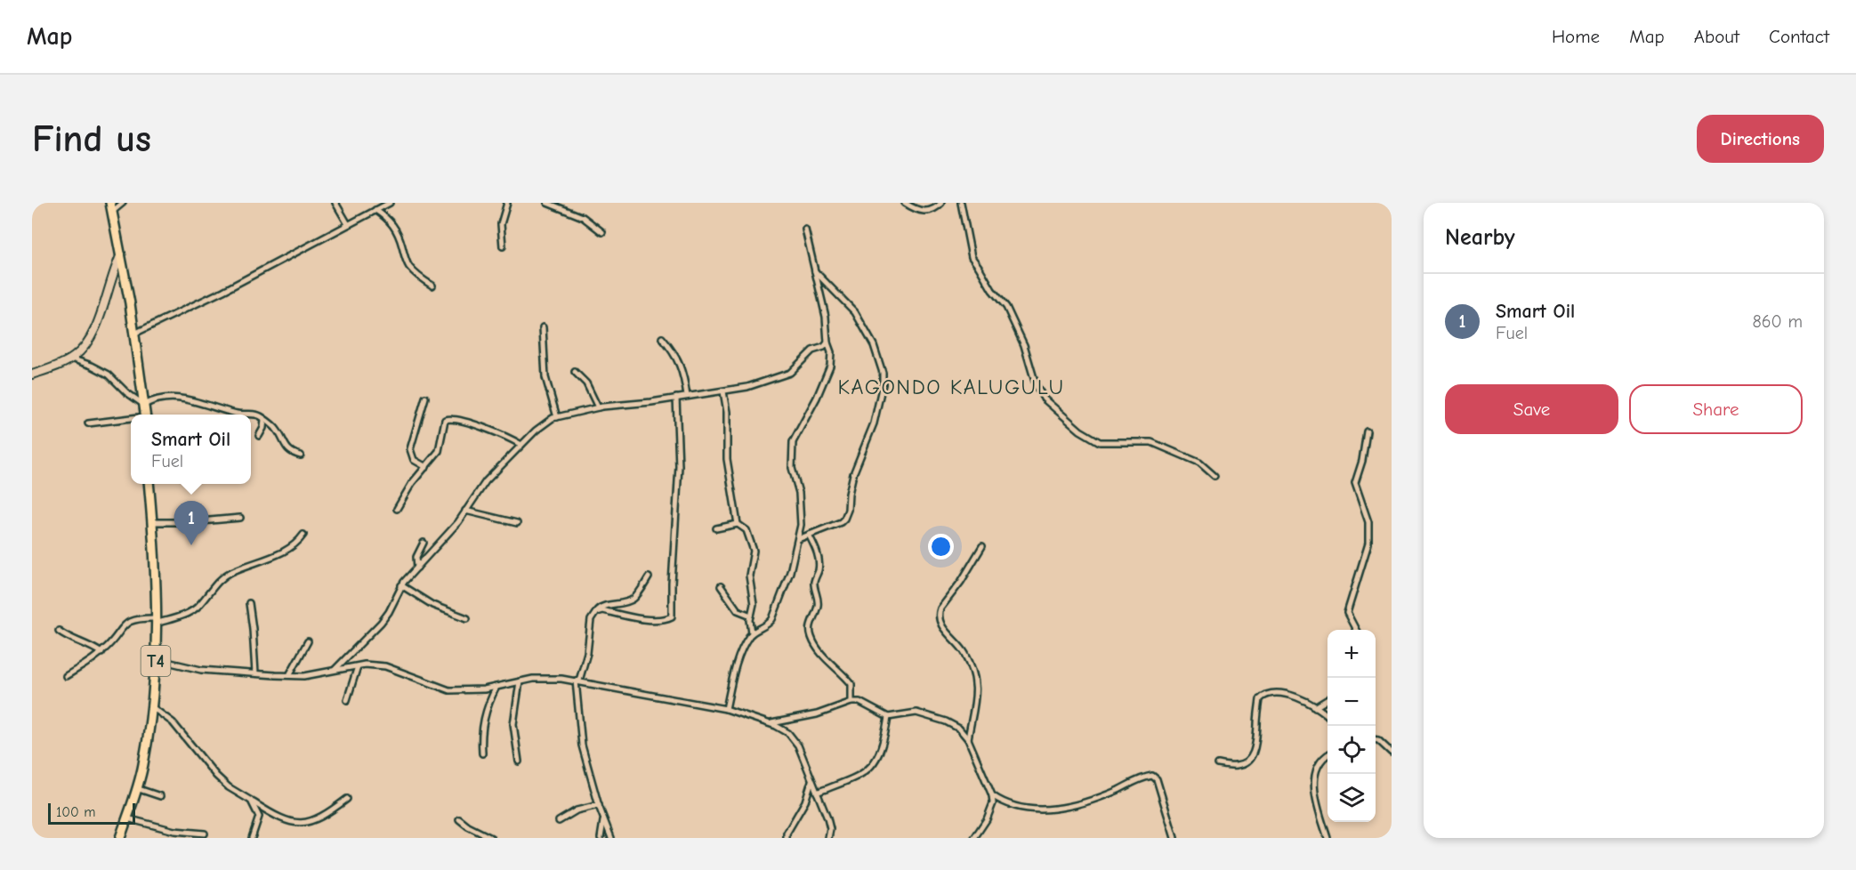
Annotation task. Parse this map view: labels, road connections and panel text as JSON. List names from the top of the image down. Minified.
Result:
{"streets":{"highway":["T4"]},"districts":["KAGONDO KALUGULU"],"scale_bar":"100 m","page":{"header":"Map","nav":["Home","Map","About","Contact"],"buttons":["Directions",["Save","Share"]],"title":"Find us","heading":"Nearby","list":[{"mark":"1","name":"Smart Oil","note":"Fuel","value":"860 m"}],"popup":["Smart Oil","Fuel"],"pins":"1","map_buttons":["+","−"],"scale":"100 m"}}
